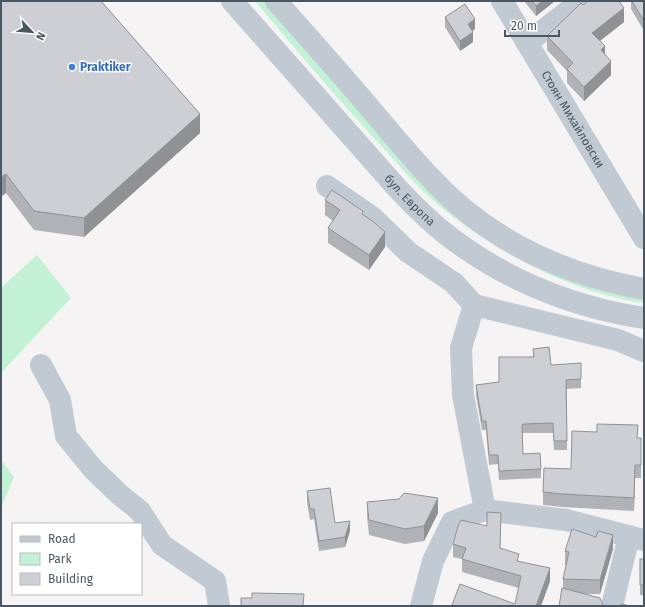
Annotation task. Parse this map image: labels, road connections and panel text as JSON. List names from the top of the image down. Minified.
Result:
{"streets":{"street":["Стоян Михайловски","бул. Европа"]},"places":["Praktiker"],"legend":["Road","Park","Building"],"scale_bar":"20 m","north":"bottom right"}
